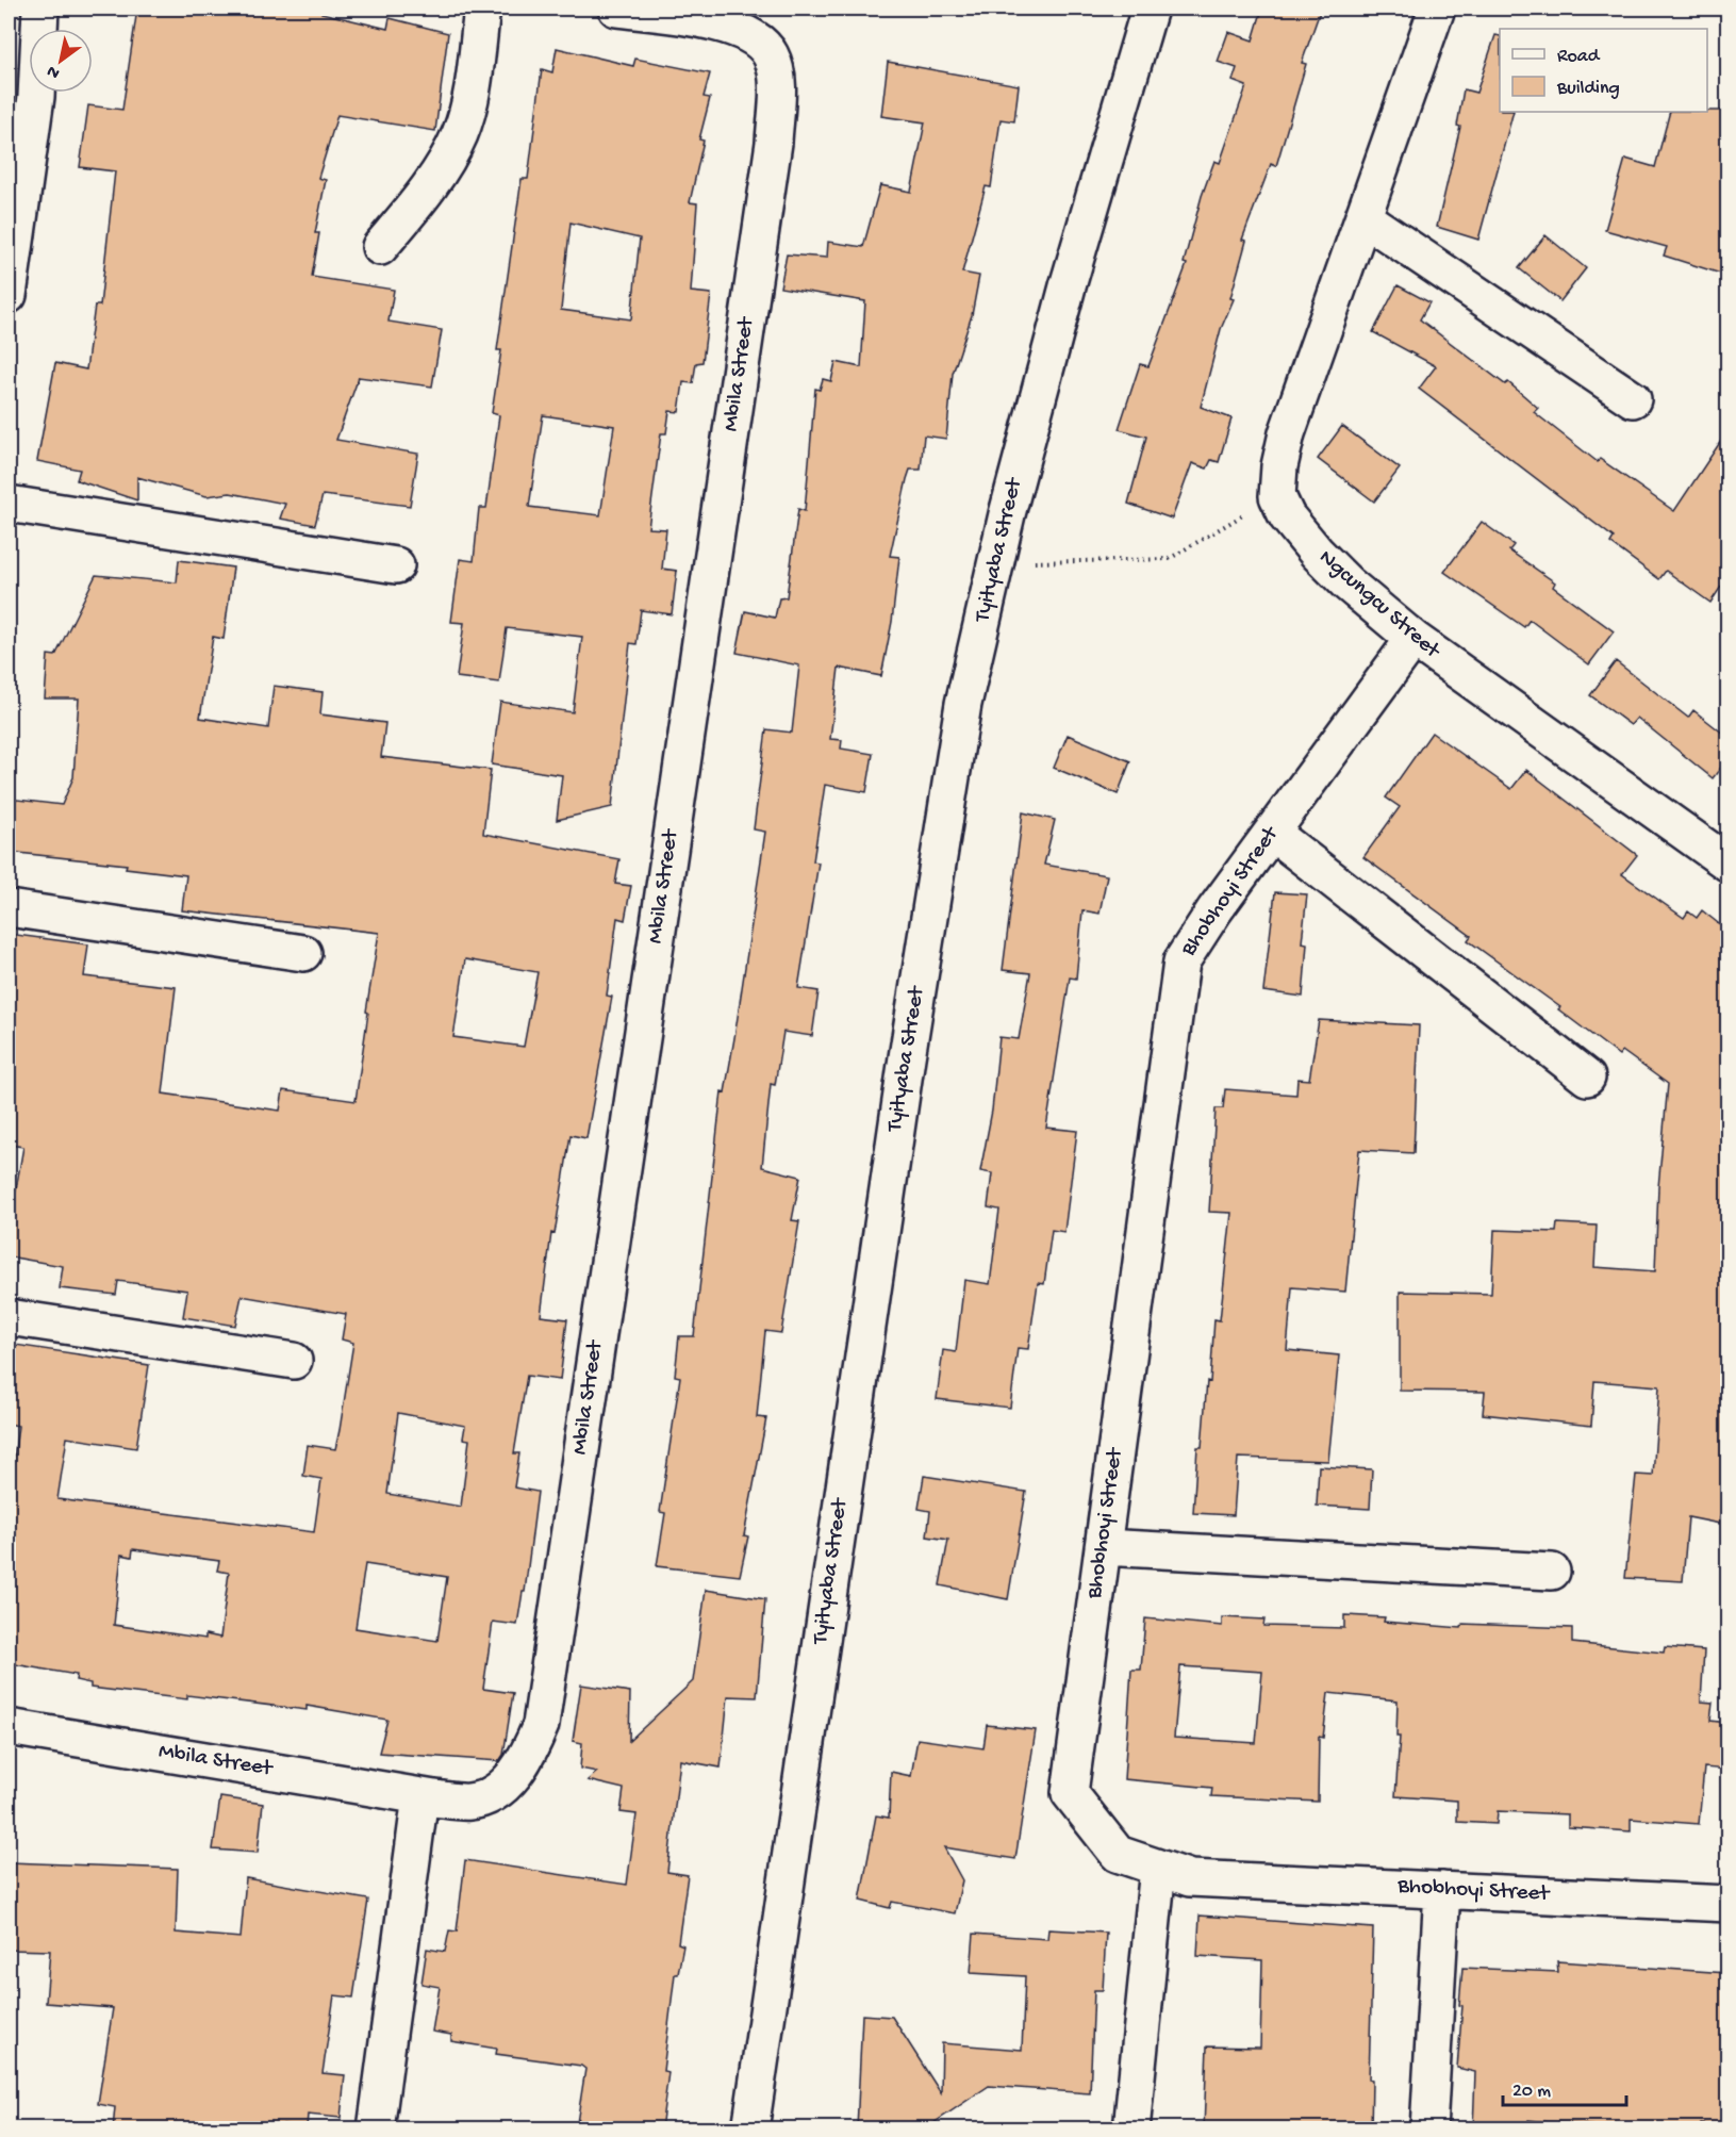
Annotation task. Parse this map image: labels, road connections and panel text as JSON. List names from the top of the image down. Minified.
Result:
{"streets":{"street":["Mbila Street","Tyityaba Street","Ngcungcu Street","Bhobhoyi Street"]},"crossings":[["Ngcungcu Street","Bhobhoyi Street"]],"legend":["Road","Building"],"scale_bar":"20 m","north":"bottom left"}
